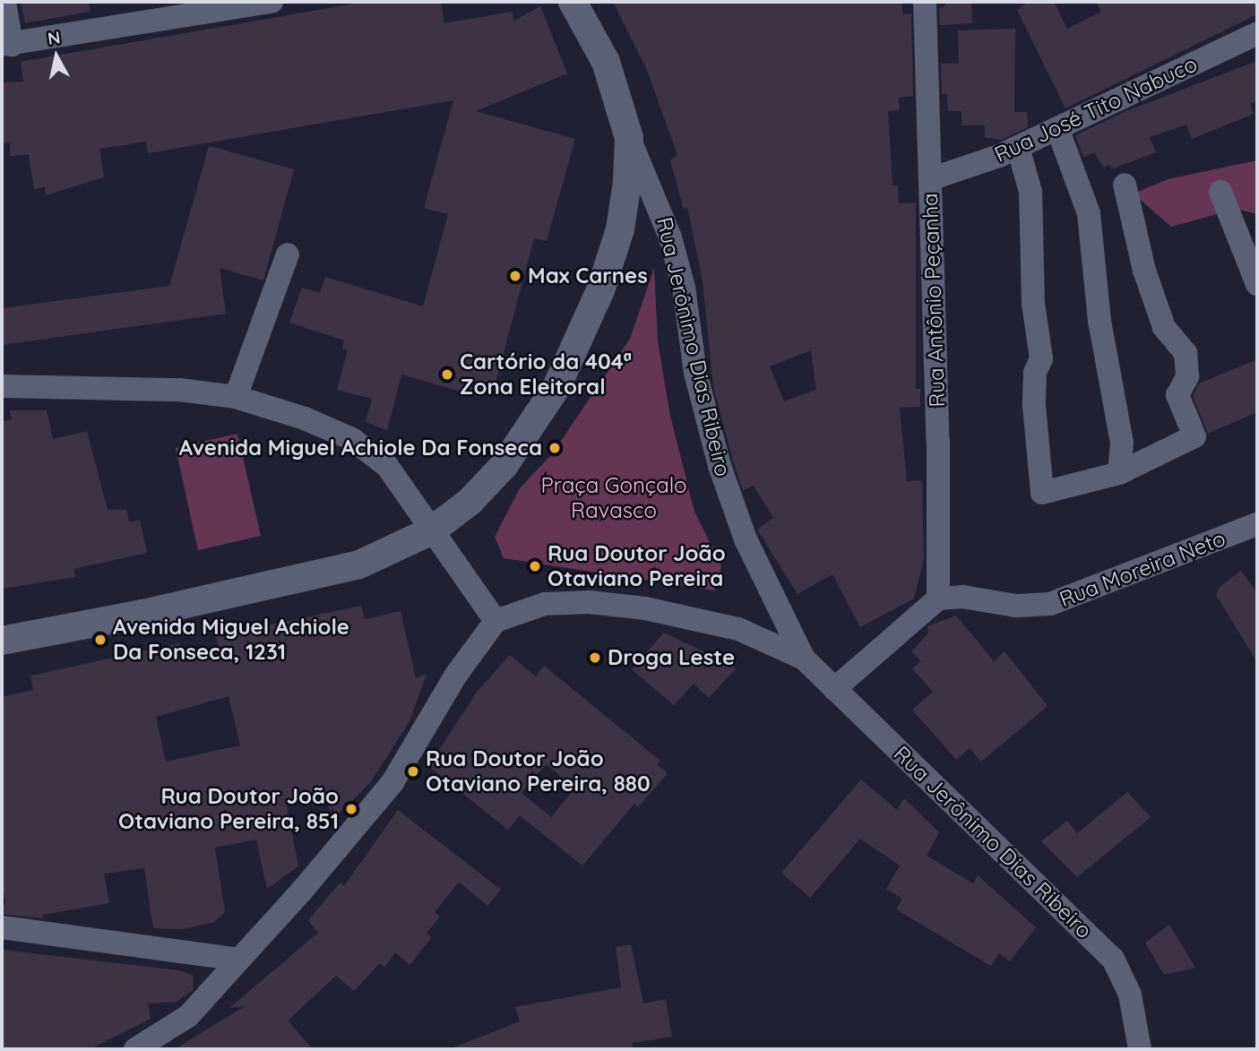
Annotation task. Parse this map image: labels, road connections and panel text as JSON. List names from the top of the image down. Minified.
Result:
{"streets":{"street":["Rua José Tito Nabuco","Rua Antônio Peçanha","Rua Jerônimo Dias Ribeiro","Rua Moreira Neto"]},"crossings":[["Rua José Tito Nabuco","Rua Antônio Peçanha"],["Rua Antônio Peçanha","Rua Moreira Neto"]],"parks":["Praça Gonçalo Ravasco"],"places":["Max Carnes","Cartório da 404ª Zona Eleitoral","Avenida Miguel Achiole Da Fonseca","Rua Doutor João Otaviano Pereira","Avenida Miguel Achiole Da Fonseca, 1231","Droga Leste","Rua Doutor João Otaviano Pereira, 880","Rua Doutor João Otaviano Pereira, 851"],"north":"top"}
